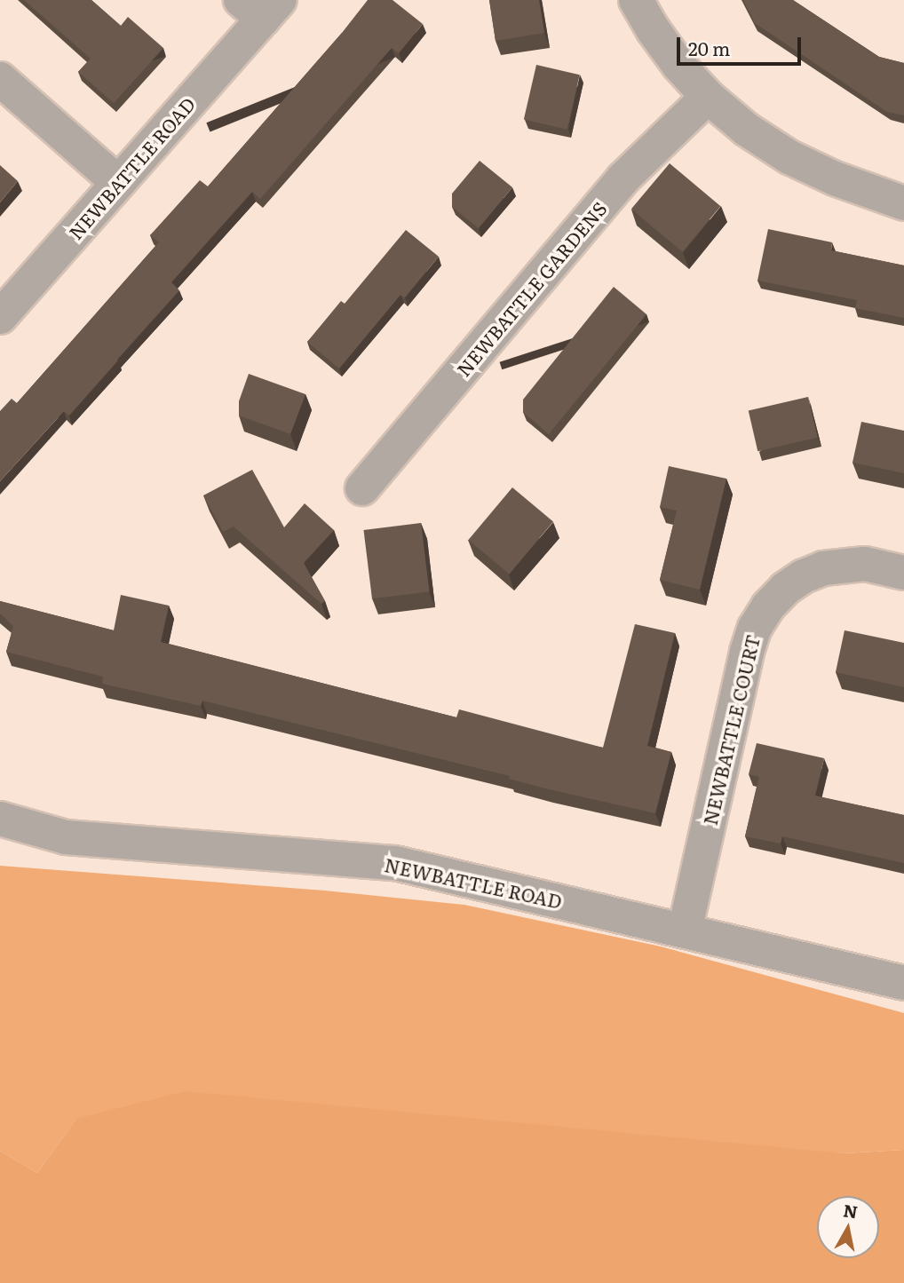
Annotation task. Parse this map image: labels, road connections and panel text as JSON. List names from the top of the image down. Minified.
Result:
{"streets":{"street":["NEWBATTLE ROAD","NEWBATTLE GARDENS","NEWBATTLE COURT"]},"crossings":[["NEWBATTLE ROAD","NEWBATTLE COURT"]],"scale_bar":"20 m","north":"top"}
